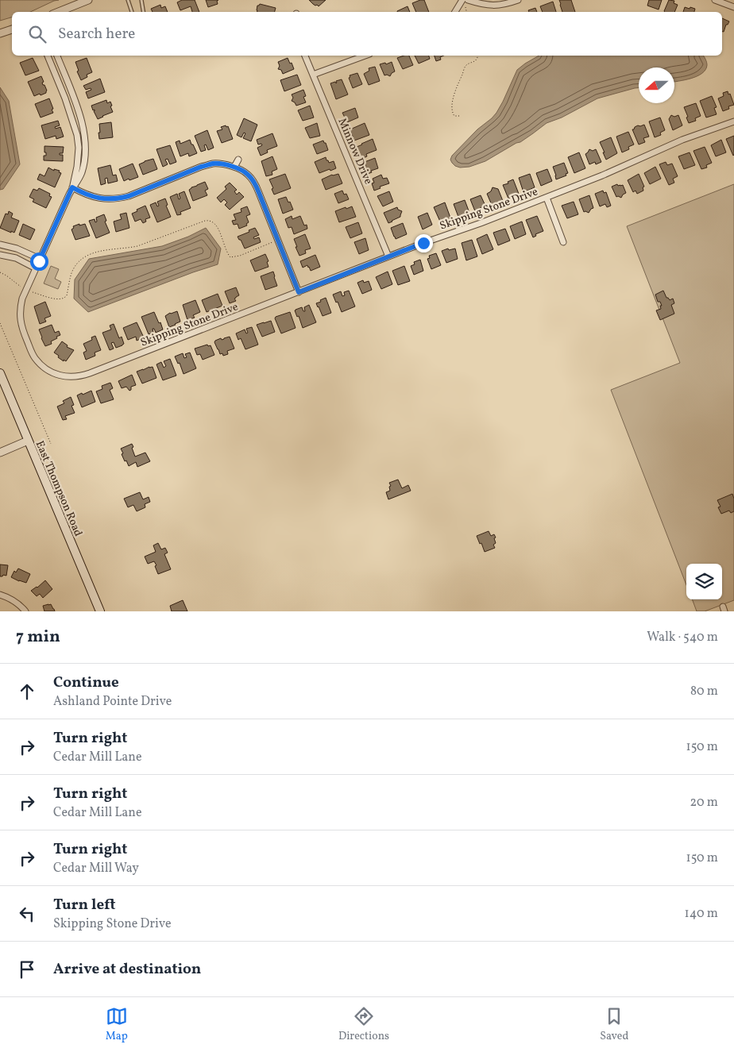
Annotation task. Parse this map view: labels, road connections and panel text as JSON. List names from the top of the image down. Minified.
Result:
{"streets":{"main road":["East Thompson Road"],"street":["Minnow Drive","Skipping Stone Drive"]},"crossings":[["Minnow Drive","Skipping Stone Drive"]],"north":"left","page":{"search":"Search here","heading":["7 min","Walk · 540 m"],"list":[["Continue","Ashland Pointe Drive","80 m"],["Turn right","Cedar Mill Lane","150 m"],["Turn right","Cedar Mill Lane","20 m"],["Turn right","Cedar Mill Way","150 m"],["Turn left","Skipping Stone Drive","140 m"],"Arrive at destination"],"nav":["Map","Directions","Saved"]}}
